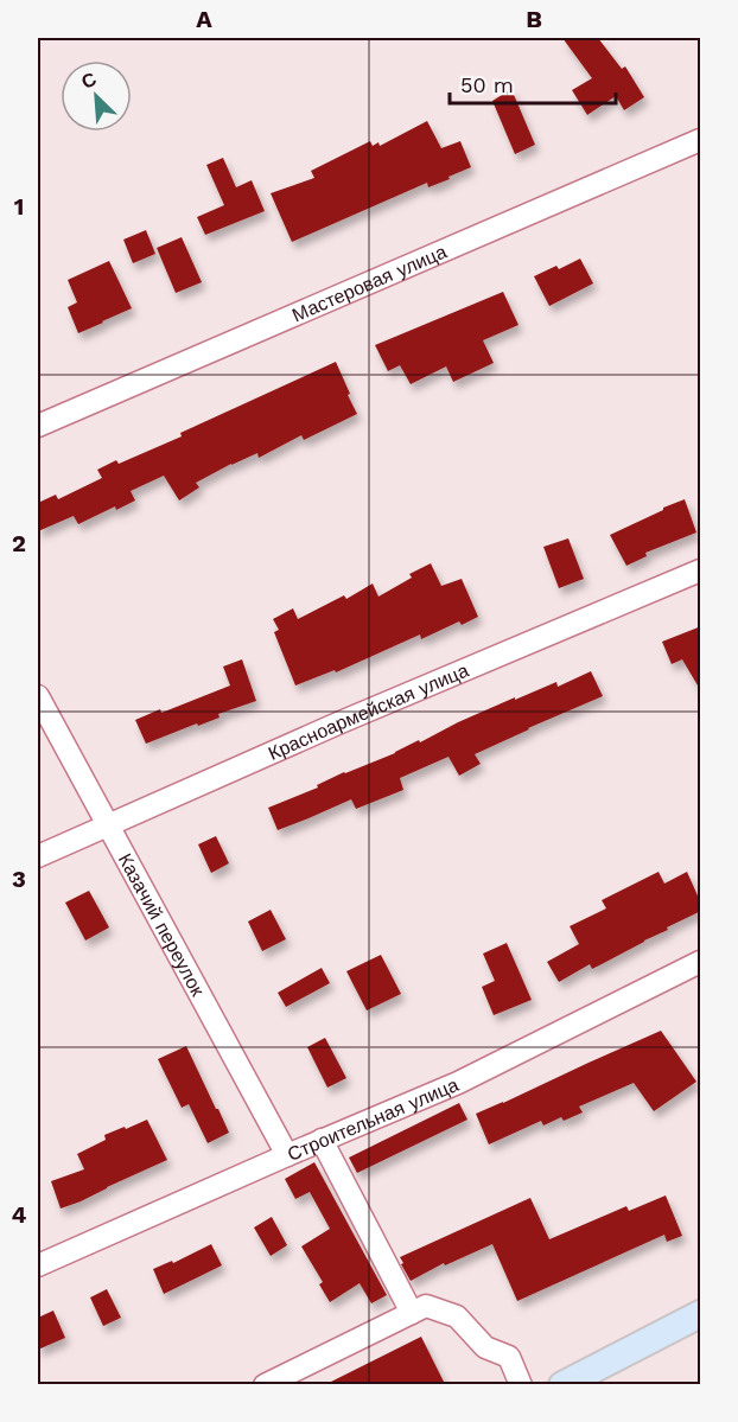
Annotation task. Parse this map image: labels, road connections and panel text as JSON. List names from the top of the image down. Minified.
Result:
{"streets":{"street":["Мастеровая улица","Красноармейская улица","Казачий переулок","Строительная улица"]},"crossings":[["Красноармейская улица","Казачий переулок"],["Казачий переулок","Строительная улица"]],"scale_bar":"50 m","north":"top left","grid":{"columns":["A","B"],"rows":["1","2","3","4"]}}
